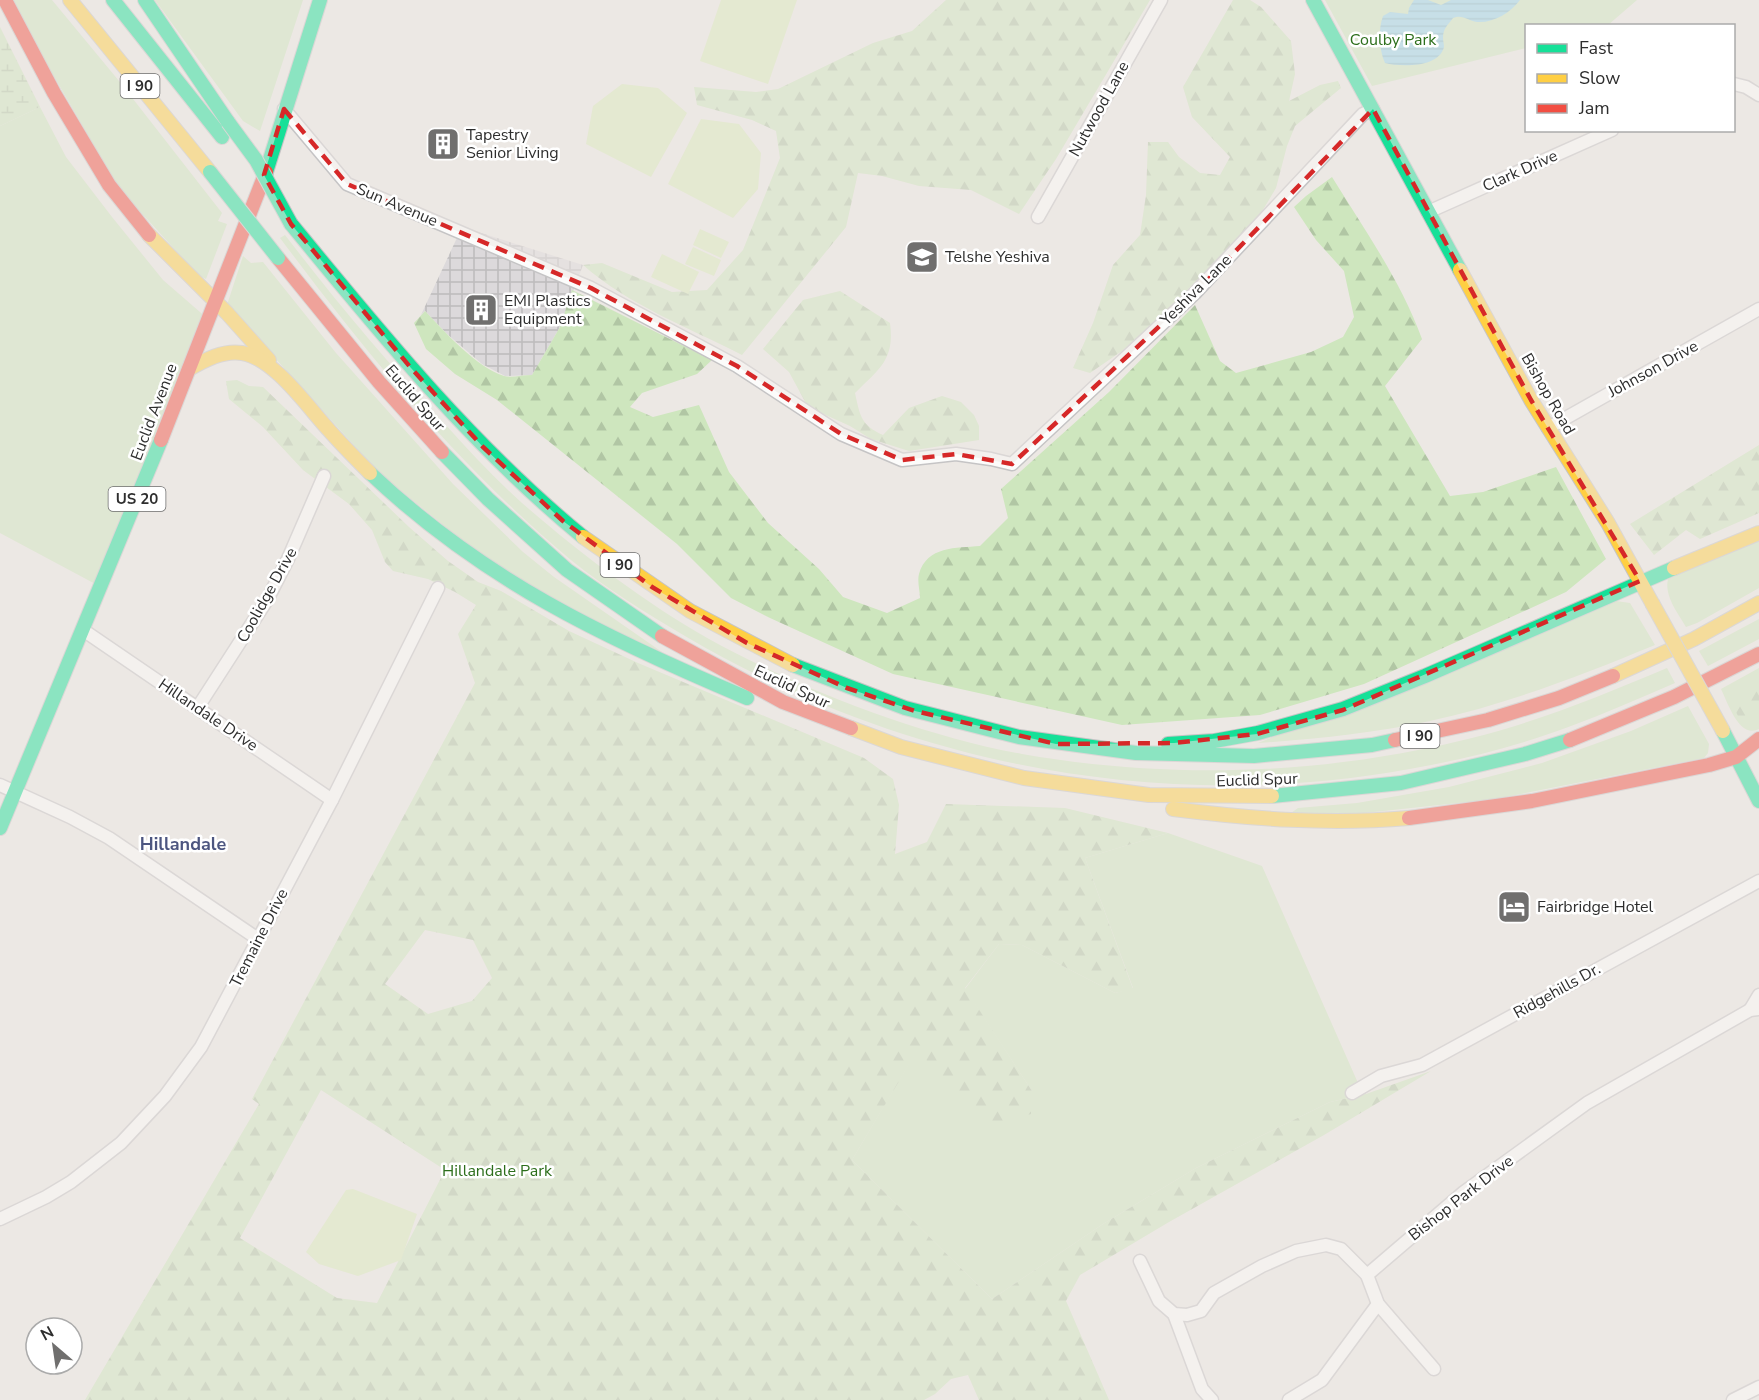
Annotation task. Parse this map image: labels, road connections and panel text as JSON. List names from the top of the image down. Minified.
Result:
{"streets":{"main road":["I 90","Bishop Road","Euclid Spur","Euclid Avenue","US 20"],"street":["Nutwood Lane","Clark Drive","Sun Avenue","Yeshiva Lane","Johnson Drive","Coolidge Drive","Hillandale Drive","Tremaine Drive","Ridgehills Dr.","Bishop Park Drive"]},"crossings":[["Clark Drive","Bishop Road"],["Sun Avenue","Yeshiva Lane"],["Sun Avenue","Euclid Avenue"],["Yeshiva Lane","Bishop Road"],["Johnson Drive","Bishop Road"],["Euclid Avenue","Hillandale Drive"],["Coolidge Drive","Hillandale Drive"],["Hillandale Drive","Tremaine Drive"]],"districts":["Hillandale"],"parks":["Coulby Park","Hillandale Park"],"places":{"building":["Tapestry Senior Living","EMI Plastics Equipment"],"school or university":["Telshe Yeshiva"],"hotel":["Fairbridge Hotel"]},"legend":["Fast","Slow","Jam"],"north":"top left"}
